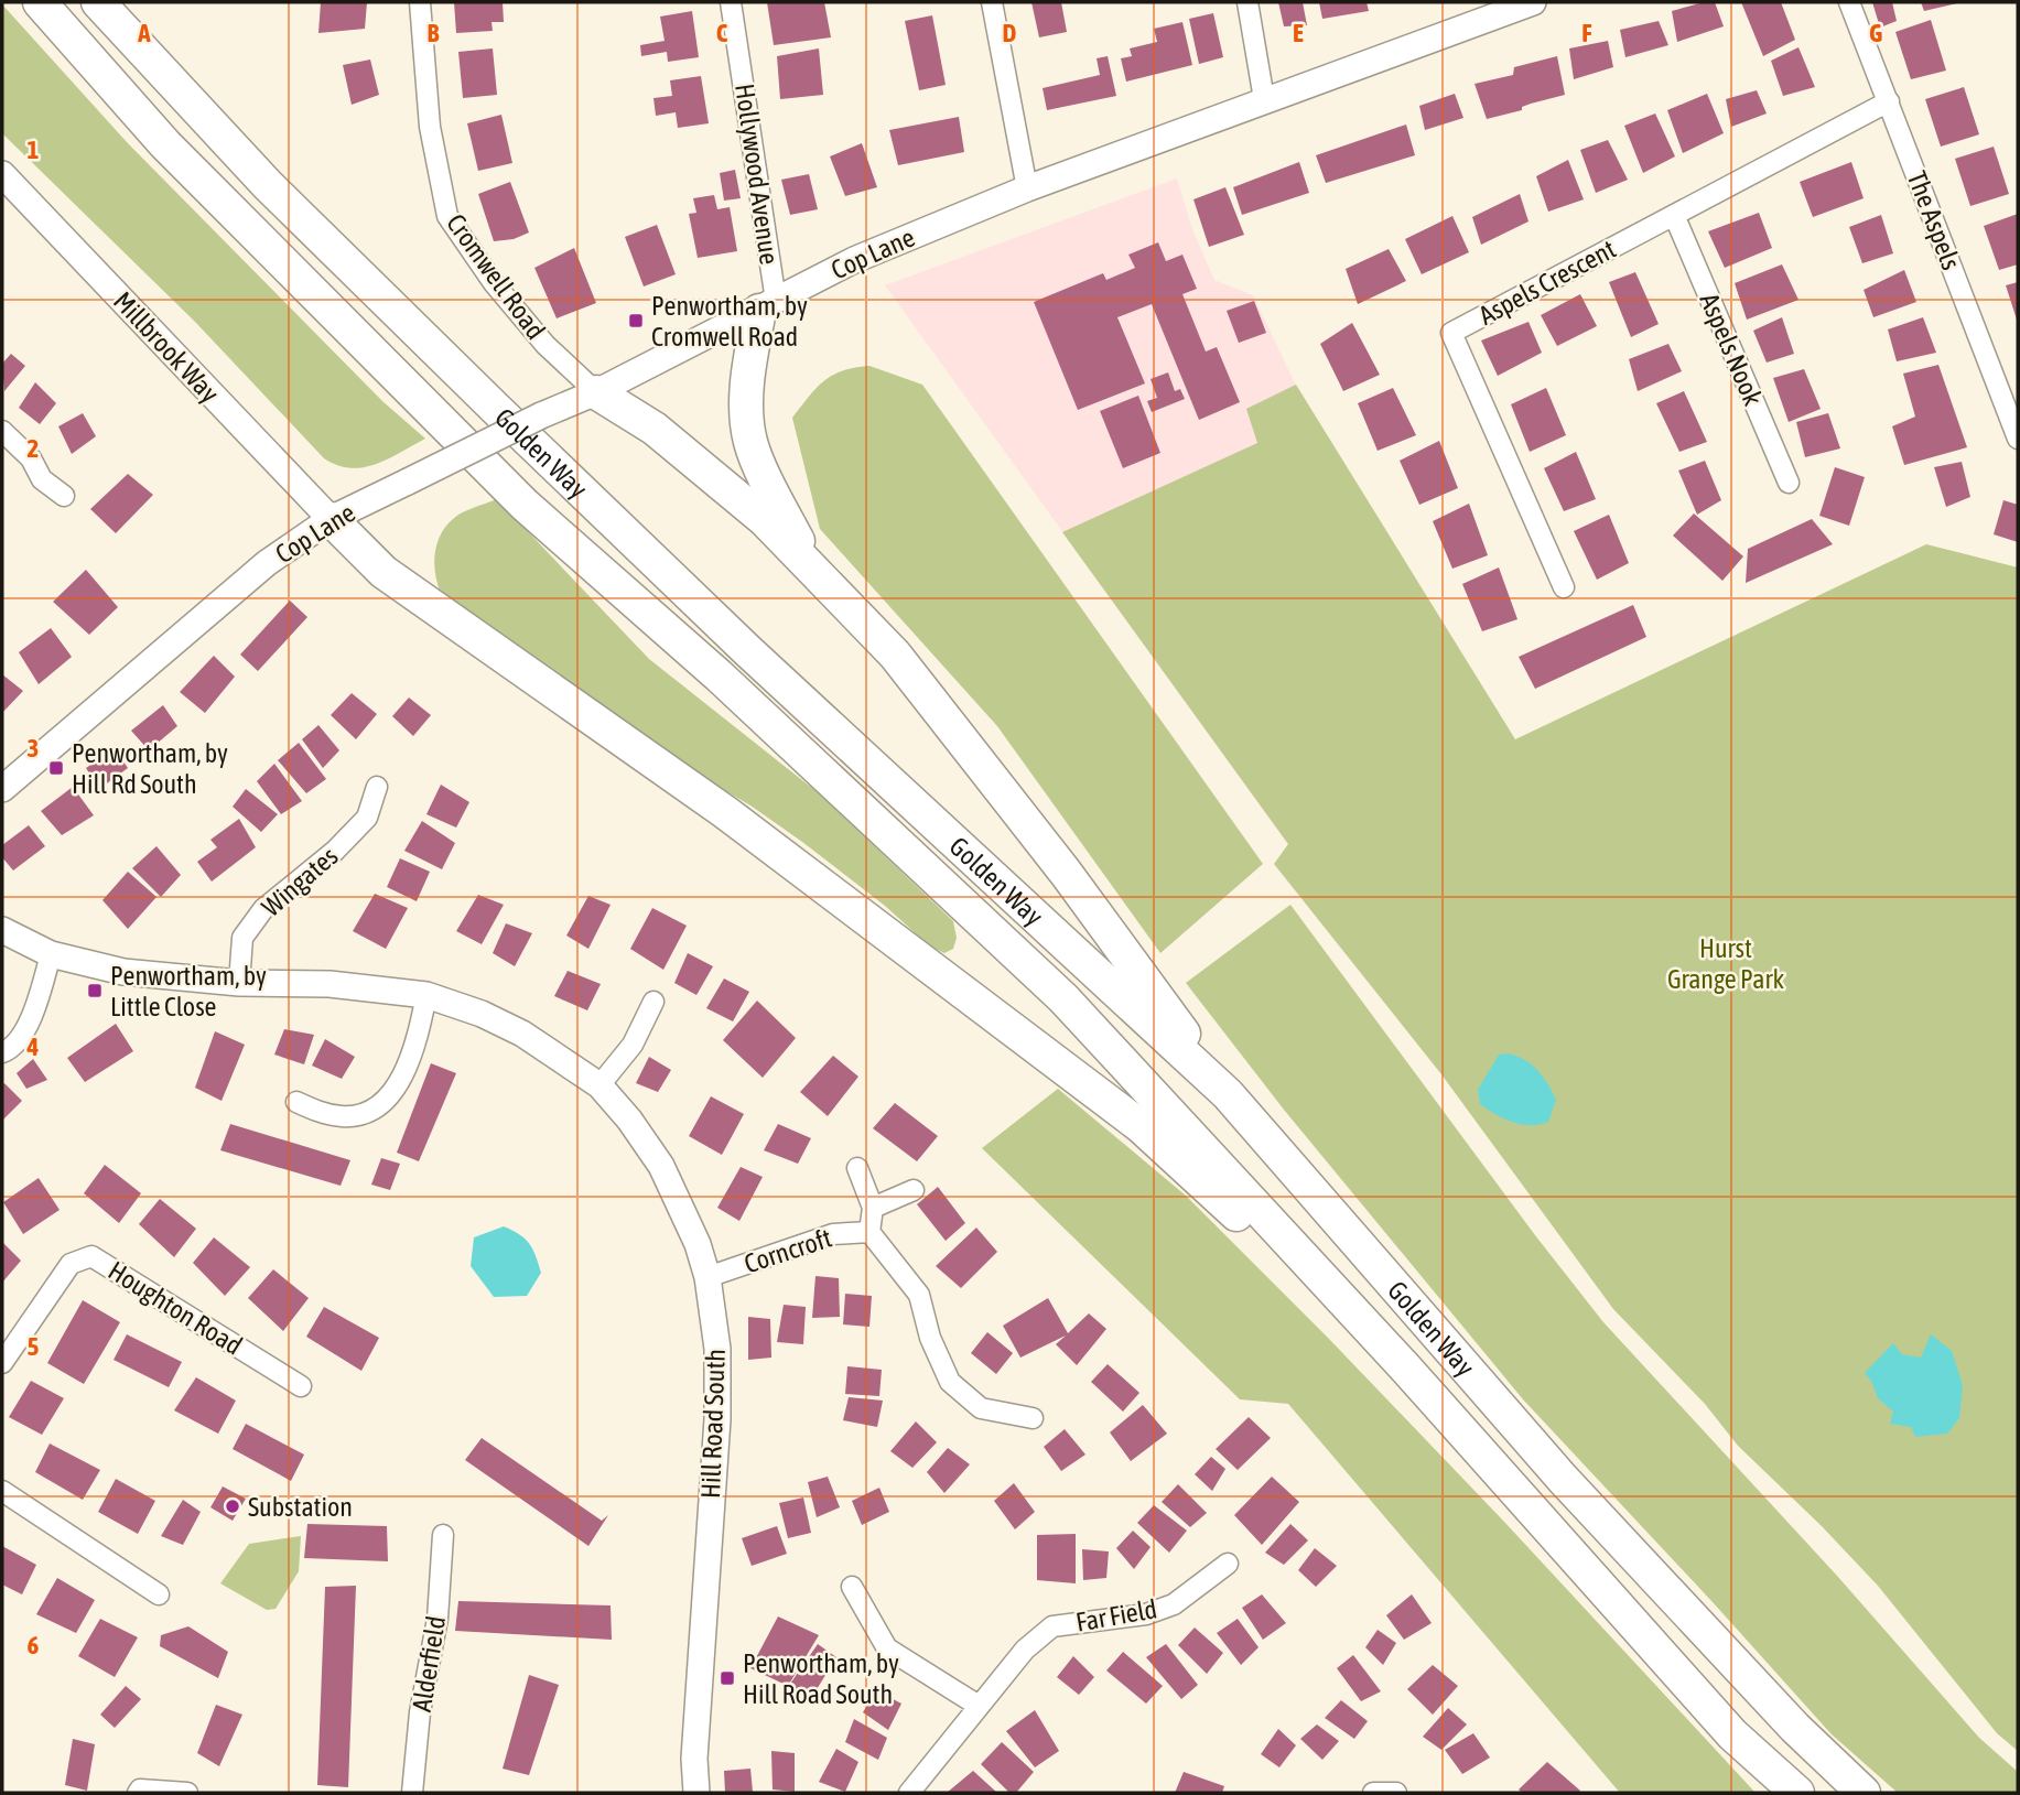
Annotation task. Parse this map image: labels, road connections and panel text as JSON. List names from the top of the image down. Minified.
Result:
{"streets":{"highway":["Golden Way"],"street":["Hollywood Avenue","The Aspels","Cop Lane","Cromwell Road","Aspels Crescent","Millbrook Way","Aspels Nook","Wingates","Corncroft","Houghton Road","Hill Road South","Far Field","Alderfield"]},"crossings":[["Hollywood Avenue","Cop Lane"],["The Aspels","Aspels Crescent"],["Cop Lane","Cromwell Road"],["Cop Lane","Millbrook Way"],["Aspels Crescent","Aspels Nook"],["Wingates","Hill Road South"],["Corncroft","Hill Road South"]],"parks":["Hurst Grange Park"],"places":{"transit":["Penwortham, by Cromwell Road","Penwortham, by Hill Rd South","Penwortham, by Little Close","Penwortham, by Hill Road South"],"other":["Substation"]},"grid":{"columns":["A","B","C","D","E","F","G"],"rows":["1","2","3","4","5","6"]}}
